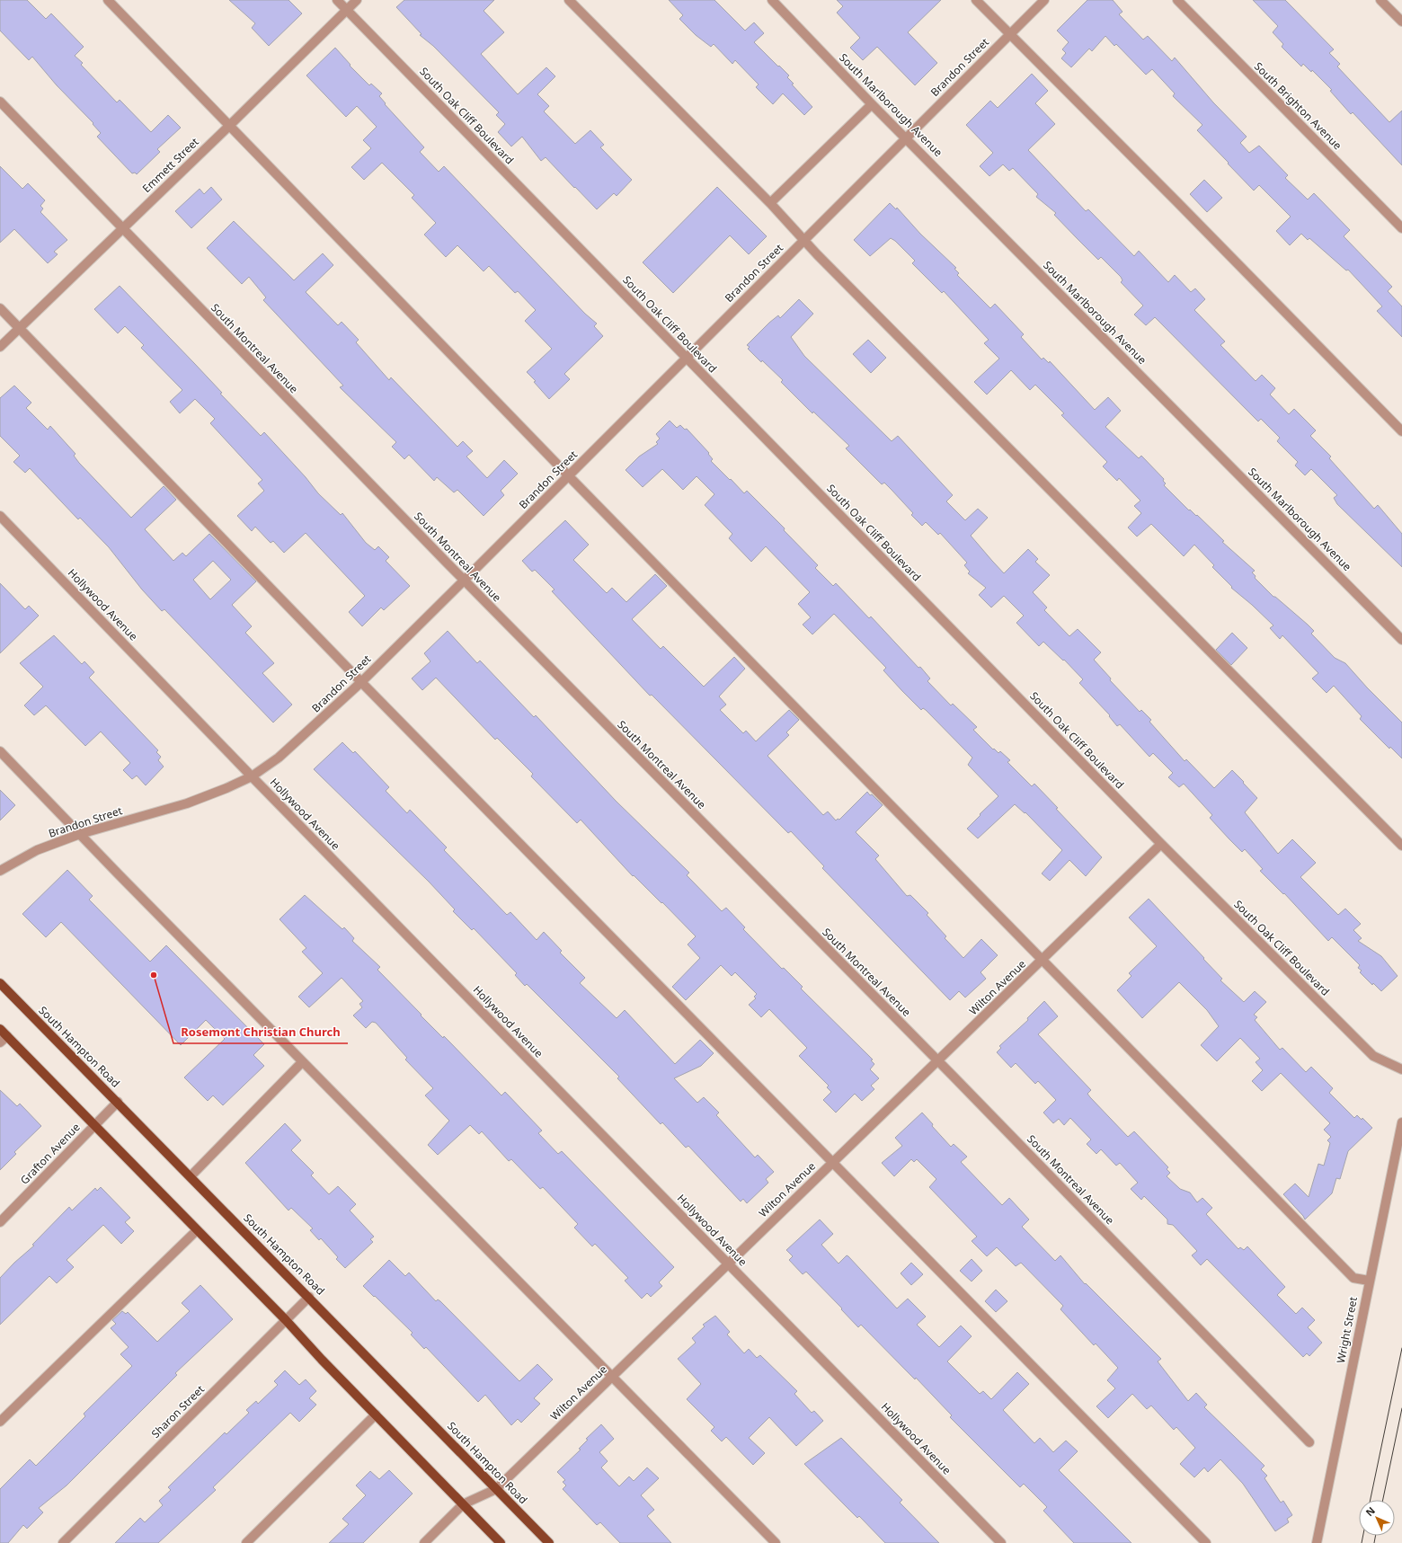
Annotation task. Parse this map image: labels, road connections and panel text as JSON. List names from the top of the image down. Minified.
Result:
{"streets":{"main road":["South Hampton Road"],"street":["Brandon Street","South Marlborough Avenue","South Brighton Avenue","South Oak Cliff Boulevard","Emmett Street","South Montreal Avenue","Hollywood Avenue","Wilton Avenue","Grafton Avenue","Wright Street","Sharon Street"]},"crossings":[["Brandon Street","South Marlborough Avenue"],["Brandon Street","South Oak Cliff Boulevard"],["Brandon Street","South Montreal Avenue"],["Brandon Street","Hollywood Avenue"],["South Oak Cliff Boulevard","Emmett Street"],["South Oak Cliff Boulevard","Wilton Avenue"],["Emmett Street","South Montreal Avenue"],["South Montreal Avenue","Wilton Avenue"],["Hollywood Avenue","Wilton Avenue"],["Wilton Avenue","South Hampton Road"],["South Hampton Road","Grafton Avenue"],["South Hampton Road","Sharon Street"]],"places":["Rosemont Christian Church"],"north":"top left"}
